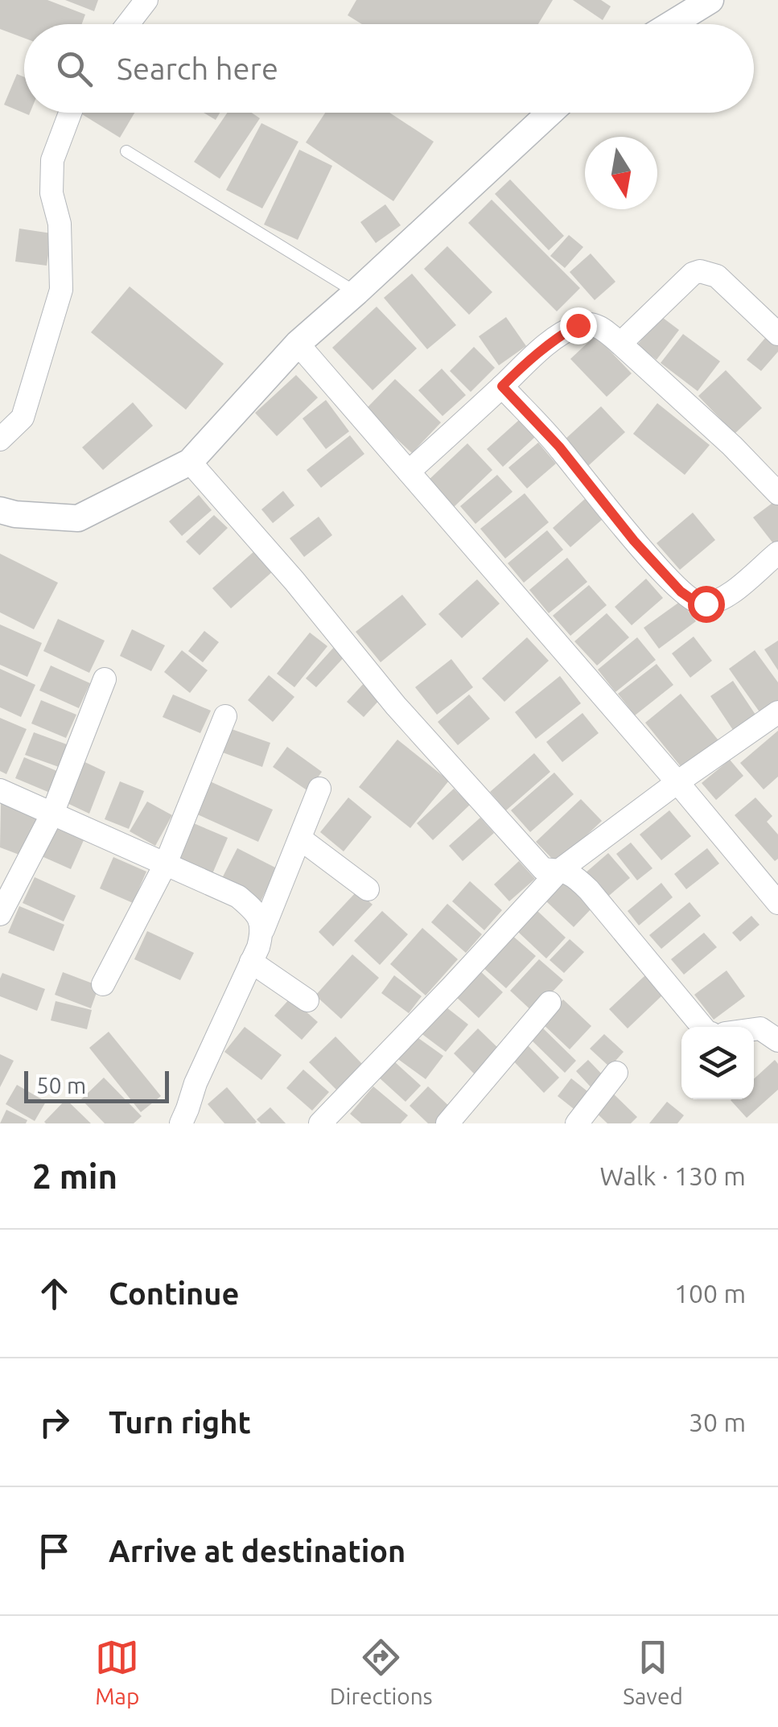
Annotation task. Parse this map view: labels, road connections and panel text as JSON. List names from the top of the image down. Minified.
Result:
{"scale_bar":"50 m","north":"bottom","page":{"search":"Search here","scale":"50 m","heading":["2 min","Walk · 130 m"],"list":[["Continue","100 m"],["Turn right","30 m"],"Arrive at destination"],"nav":["Map","Directions","Saved"]}}
